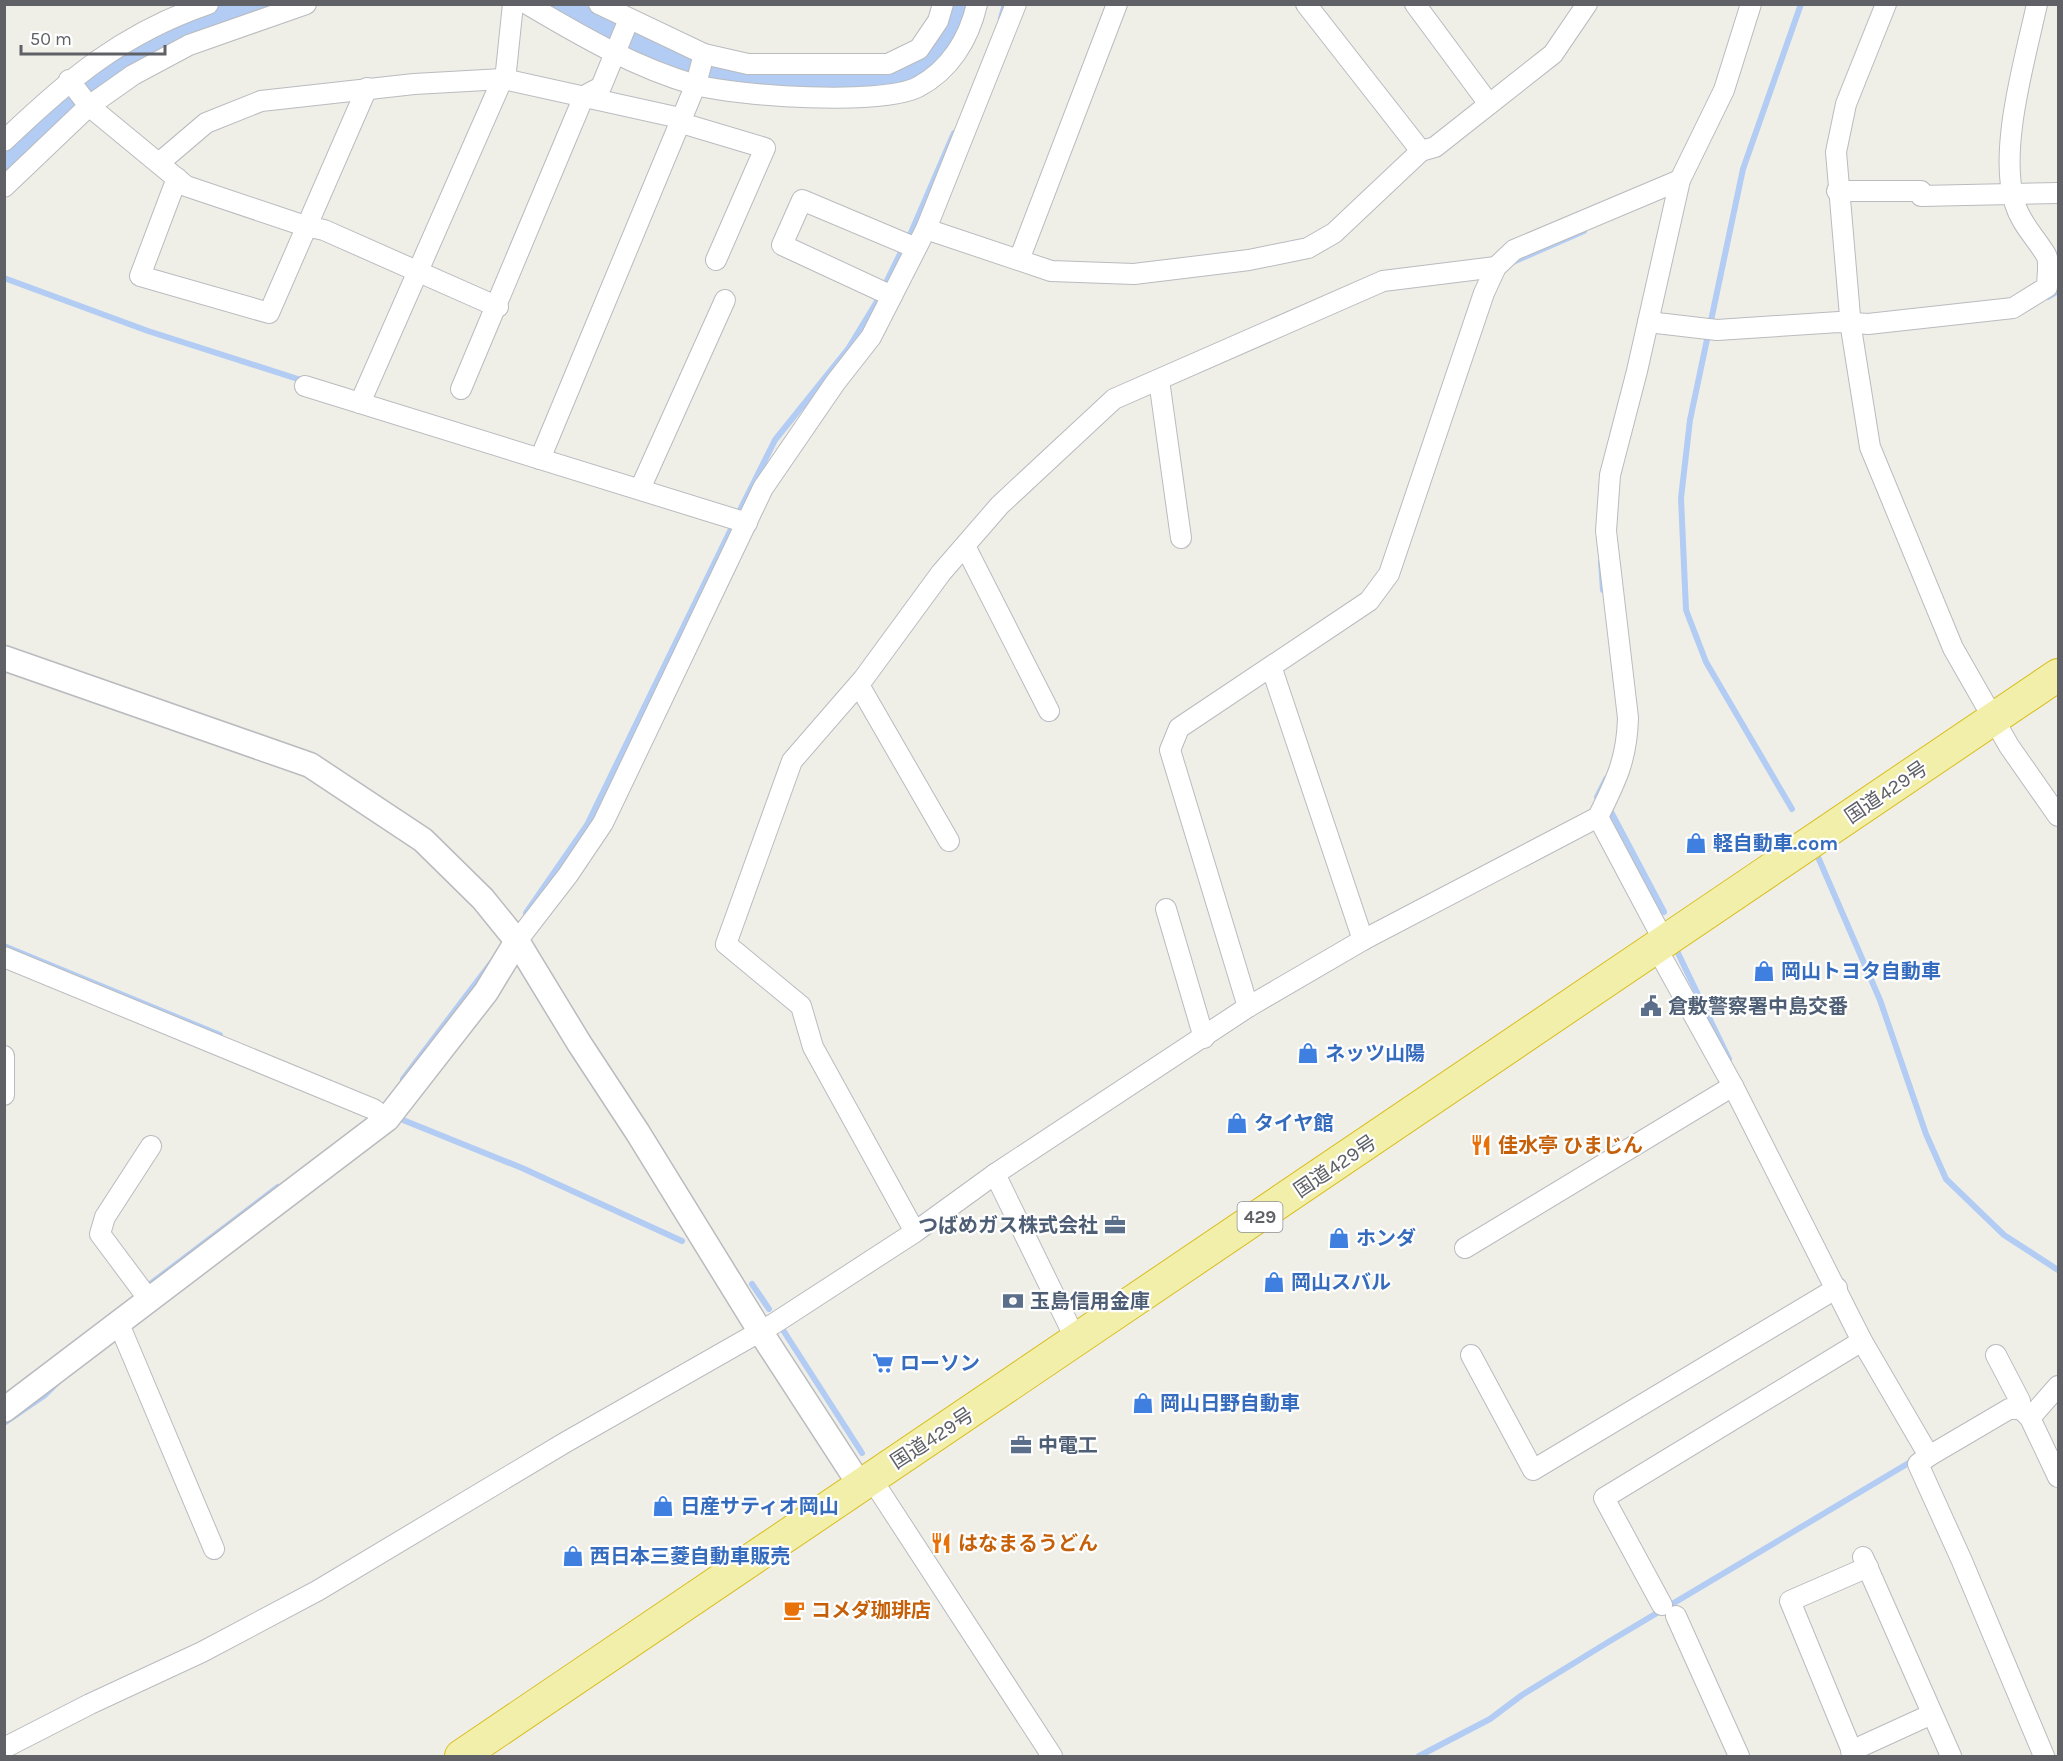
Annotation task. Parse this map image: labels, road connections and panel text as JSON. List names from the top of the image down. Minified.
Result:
{"streets":{"highway":["国道429号","429"]},"places":{"shop":["軽自動車.com","岡山トヨタ自動車","ネッツ山陽","タイヤ館","ホンダ","岡山スバル","岡山日野自動車","日産サティオ岡山","西日本三菱自動車販売"],"public building":["倉敷警察署中島交番"],"restaurant":["佳水亭 ひまじん","はなまるうどん"],"office":["つばめガス株式会社","中電工"],"bank":["玉島信用金庫"],"supermarket":["ローソン"],"cafe":["コメダ珈琲店"]},"scale_bar":"50 m"}
